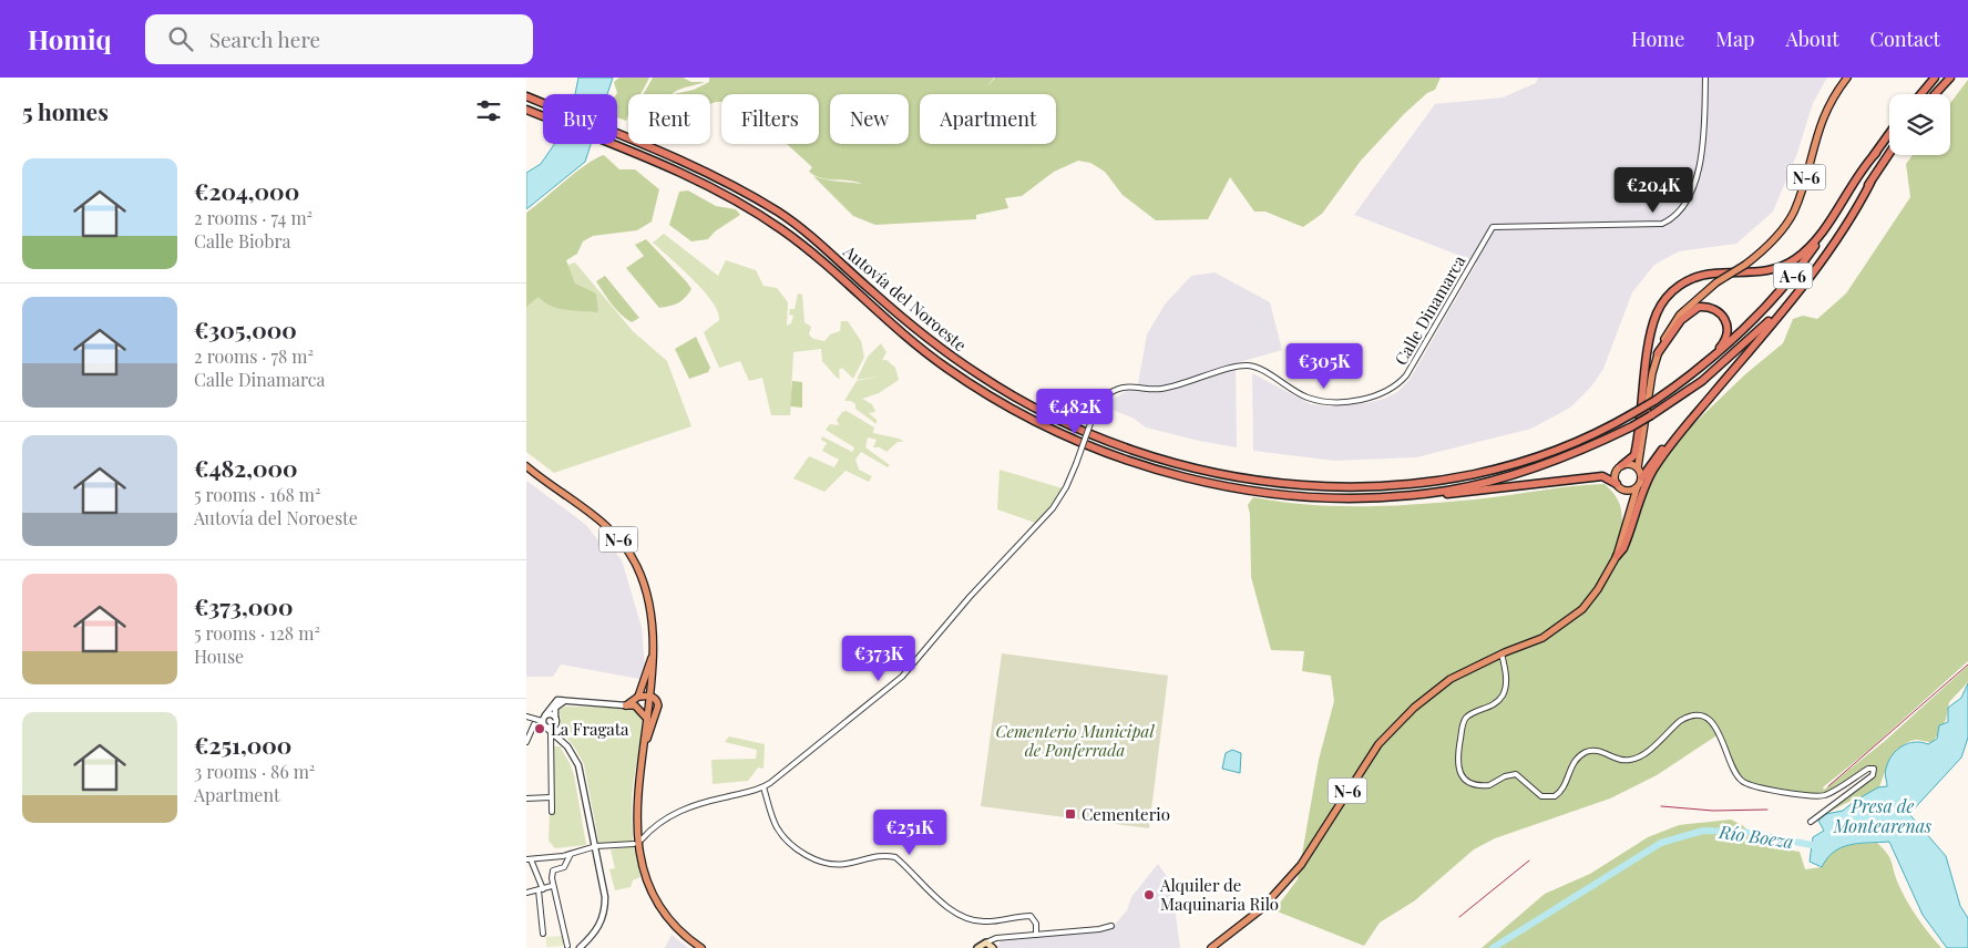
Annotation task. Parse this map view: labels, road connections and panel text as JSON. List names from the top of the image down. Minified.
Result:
{"streets":{"highway":["N-6","A-6","Autovía del Noroeste"],"street":["Calle Dinamarca"]},"water":["Presa de Montearenas","Río Boeza"],"parks":["Cementerio Municipal de Ponferrada"],"places":{"other":["La Fragata","Alquiler de Maquinaria Rilo"],"transit":["Cementerio"]},"page":{"header":"Homiq","search":"Search here","nav":["Home","Map","About","Contact"],"heading":"5 homes","chip":["Buy","Rent","Filters","New","Apartment"],"list":[{"name":"€204,000","note":"2 rooms · 74 m² · Calle Biobra"},{"name":"€305,000","note":"2 rooms · 78 m² · Calle Dinamarca"},{"name":"€482,000","note":"5 rooms · 168 m² · Autovía del Noroeste"},{"name":"€373,000","note":"5 rooms · 128 m² · House"},{"name":"€251,000","note":"3 rooms · 86 m² · Apartment"}],"price":["€204K","€305K","€482K","€373K","€251K"]}}
